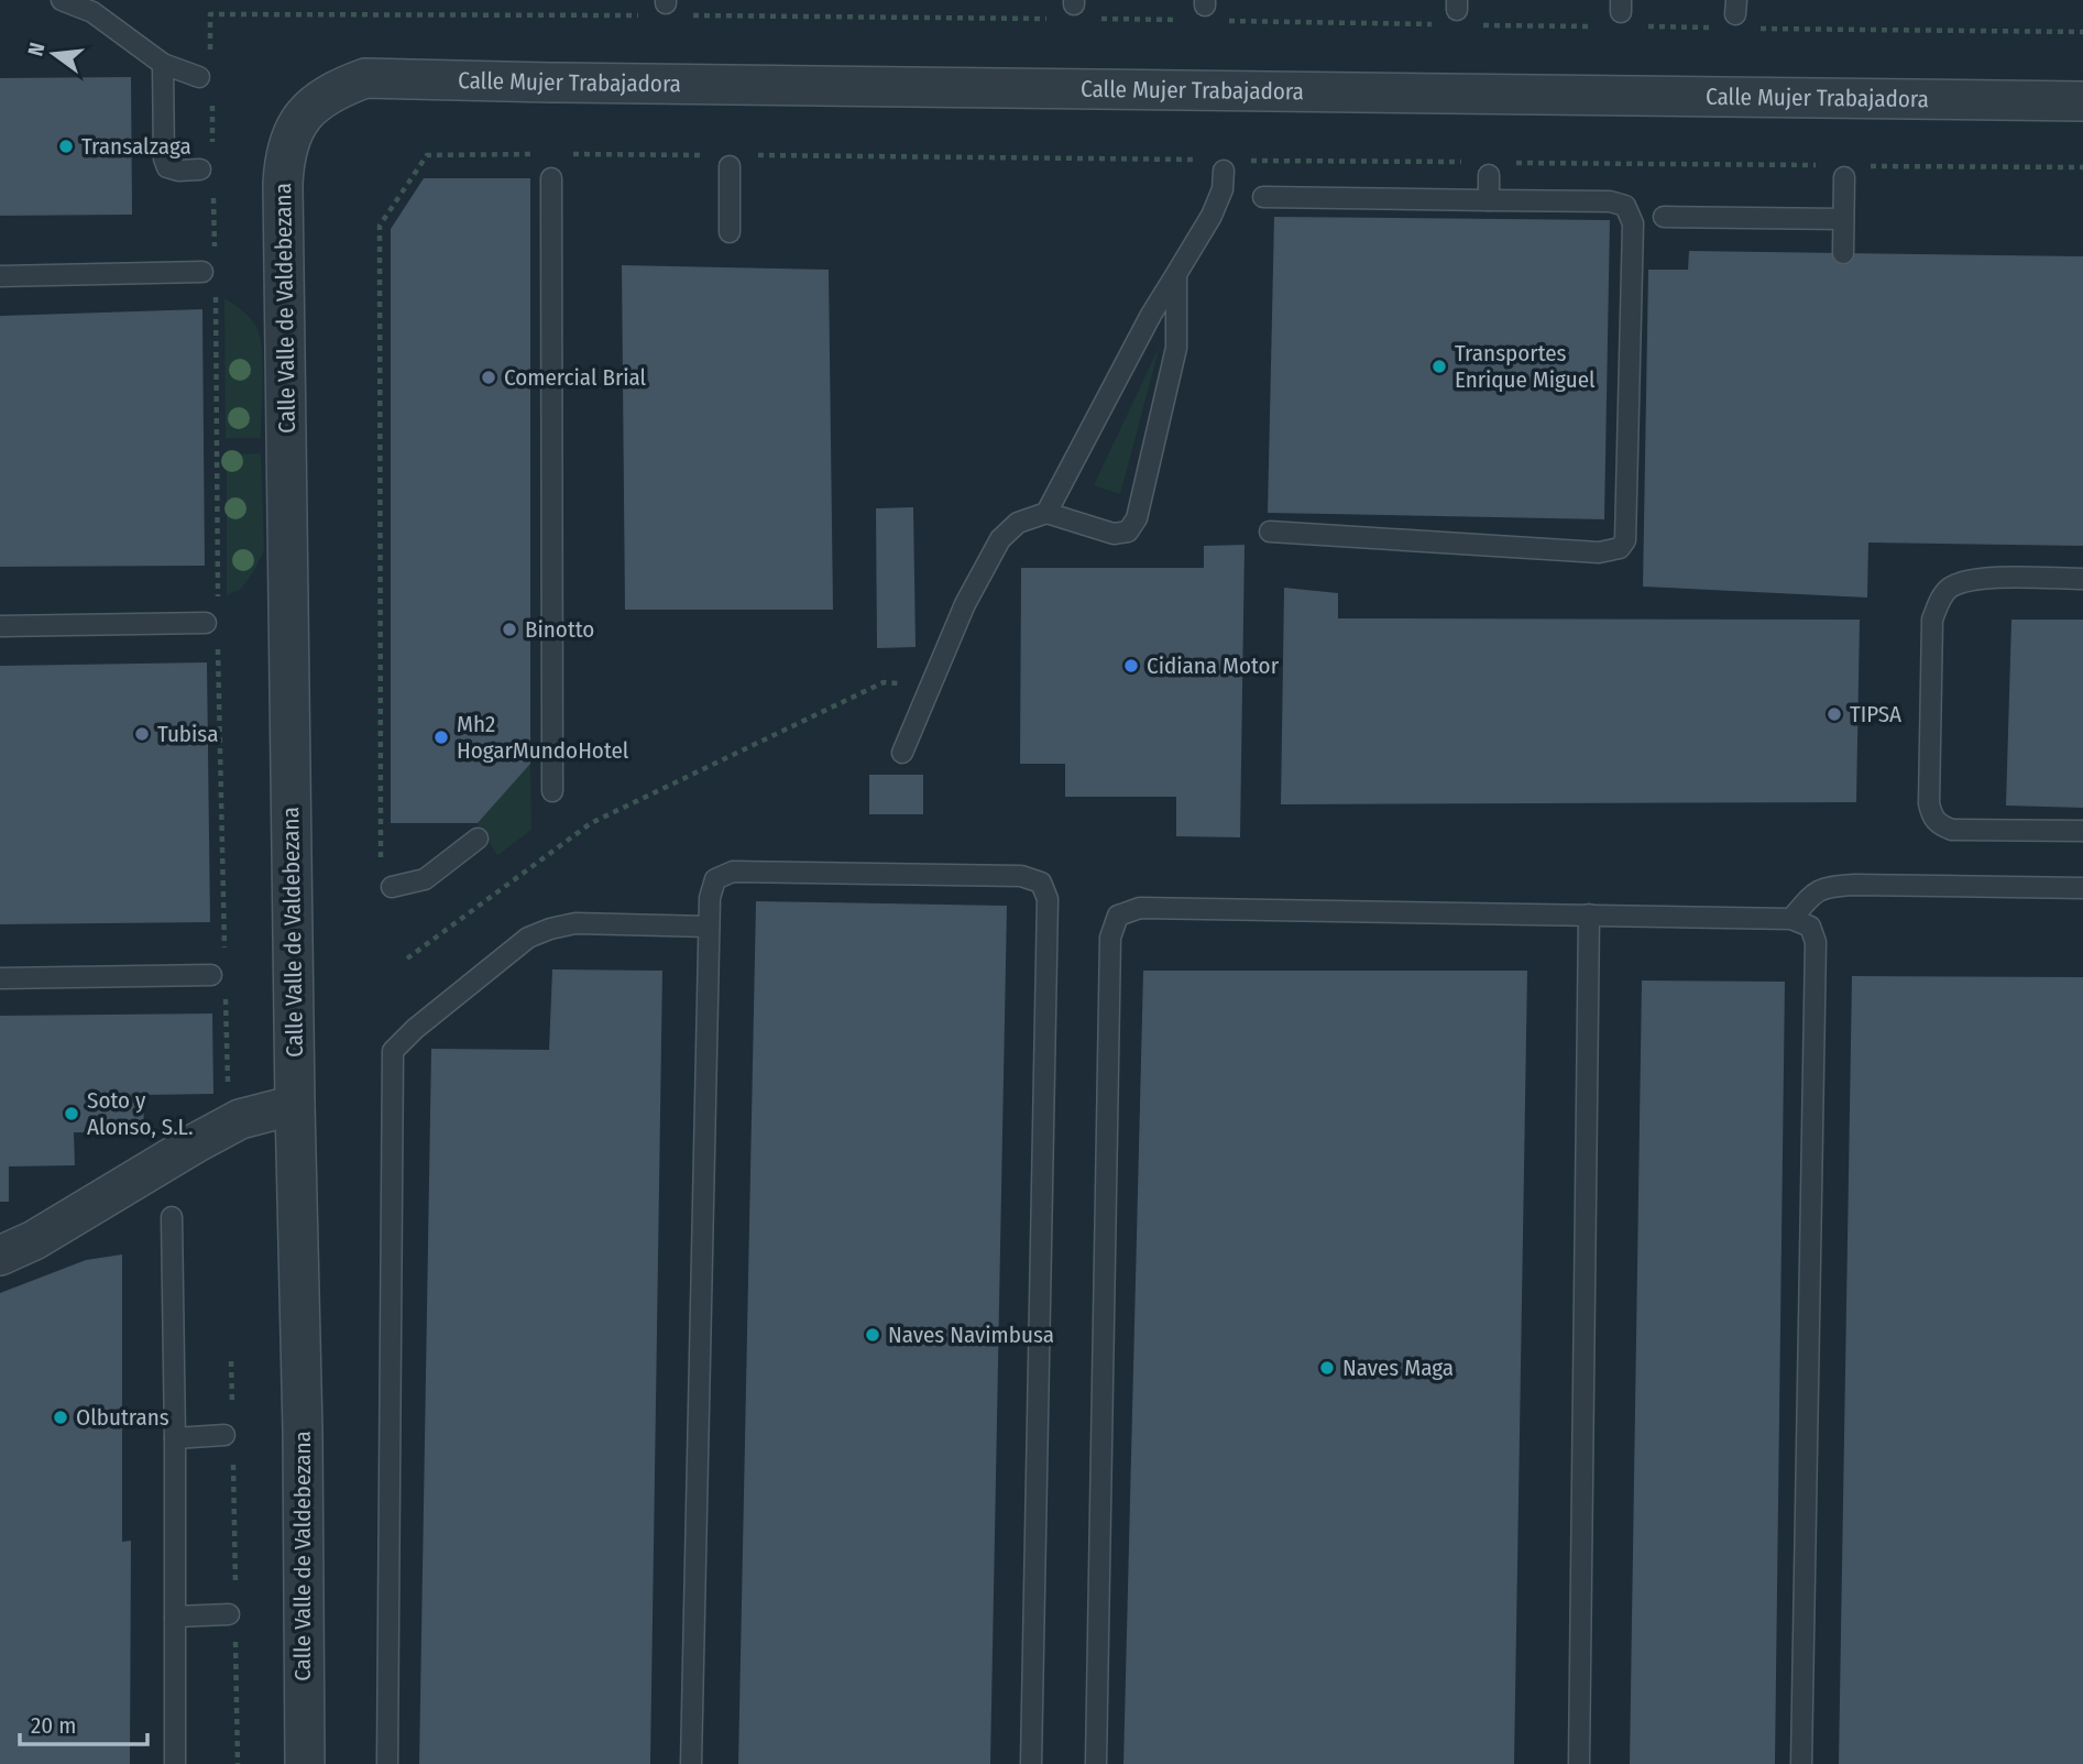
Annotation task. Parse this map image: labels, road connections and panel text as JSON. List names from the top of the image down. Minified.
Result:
{"streets":{"street":["Calle Mujer Trabajadora","Calle Valle de Valdebezana"]},"crossings":[["Calle Mujer Trabajadora","Calle Valle de Valdebezana"]],"places":["Transalzaga","Transportes Enrique Miguel","Comercial Brial","Binotto","Cidiana Motor","TIPSA","Tubisa","Mh2 HogarMundoHotel","Soto y Alonso, S.L.","Naves Navimbusa","Naves Maga","Olbutrans"],"scale_bar":"20 m","north":"left"}
